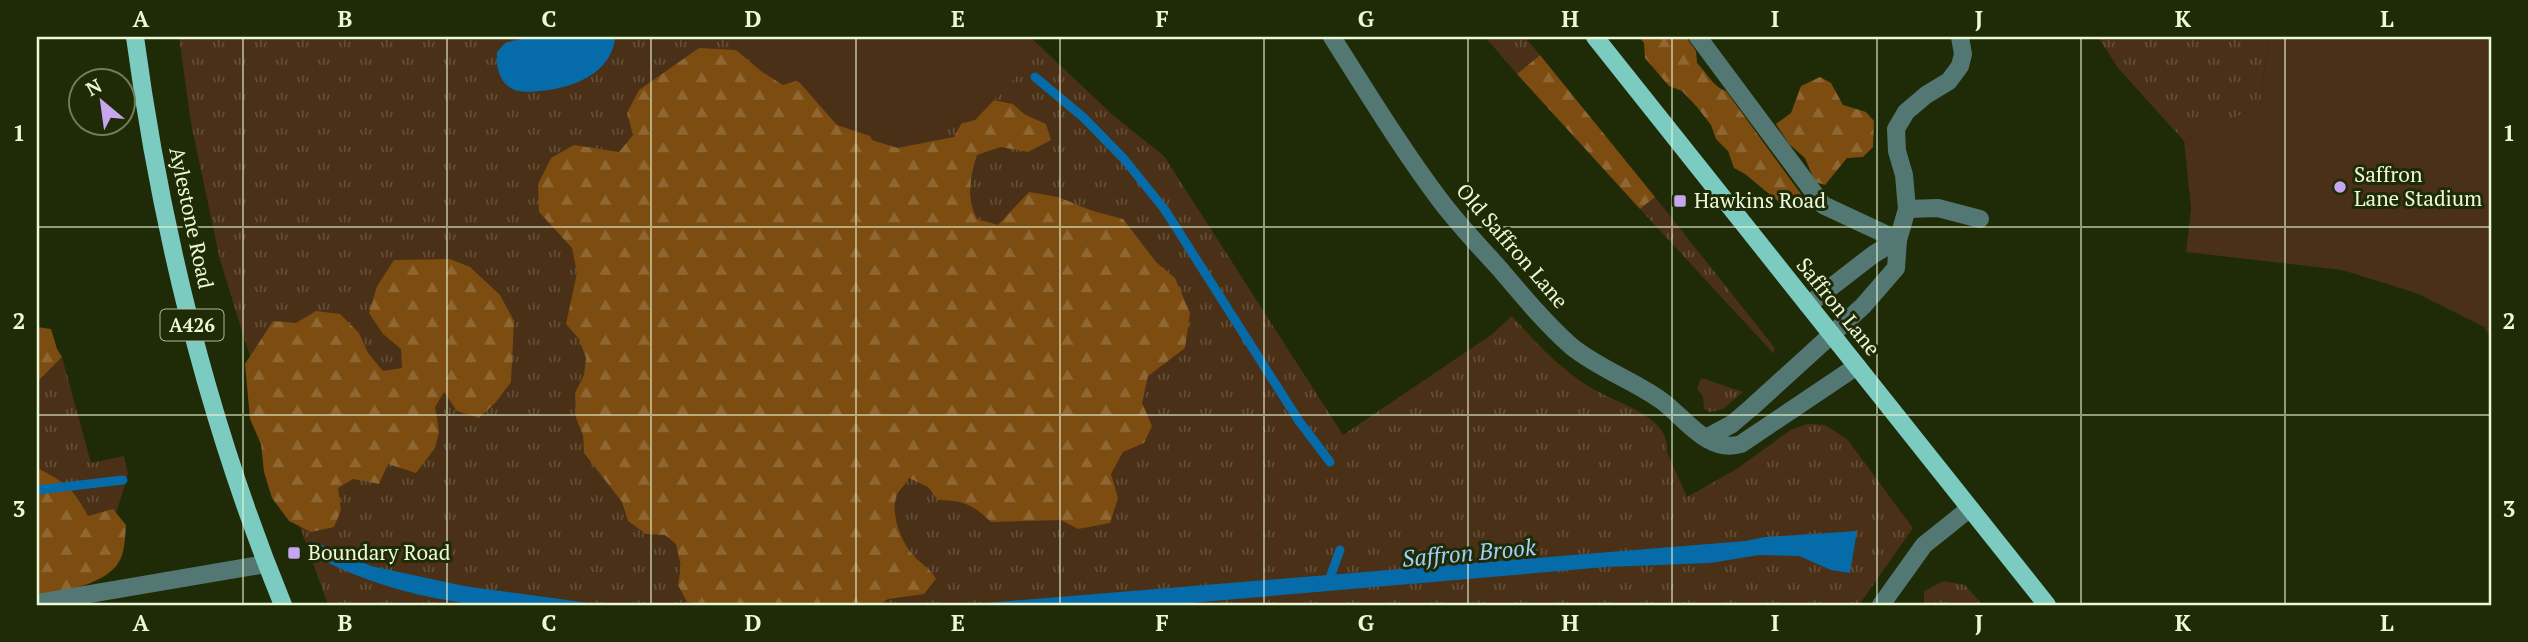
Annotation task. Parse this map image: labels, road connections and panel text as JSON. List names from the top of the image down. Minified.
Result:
{"streets":{"main road":["Aylestone Road","Saffron Lane","A426"],"street":["Old Saffron Lane"]},"water":["Saffron Brook"],"places":{"other":["Saffron Lane Stadium"],"transit":["Hawkins Road","Boundary Road"]},"north":"top left","grid":{"columns":["A","B","C","D","E","F","G","H","I","J","K","L"],"rows":["1","2","3"]}}
